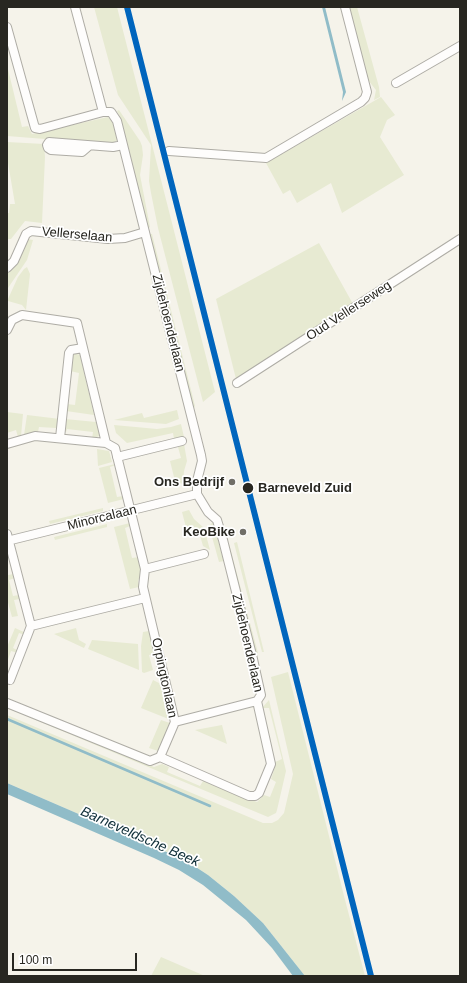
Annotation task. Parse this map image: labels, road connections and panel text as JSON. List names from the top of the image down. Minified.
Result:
{"streets":{"street":["Vellerselaan","Oud Vellerseweg","Zijdehoenderlaan","Minorcalaan","Orpingtonlaan"]},"crossings":[["Vellerselaan","Zijdehoenderlaan"],["Zijdehoenderlaan","Minorcalaan"],["Zijdehoenderlaan","Orpingtonlaan"],["Minorcalaan","Orpingtonlaan"]],"water":["Barneveldsche Beek"],"places":["Ons Bedrijf","Barneveld Zuid","KeoBike"],"scale_bar":"100 m"}
